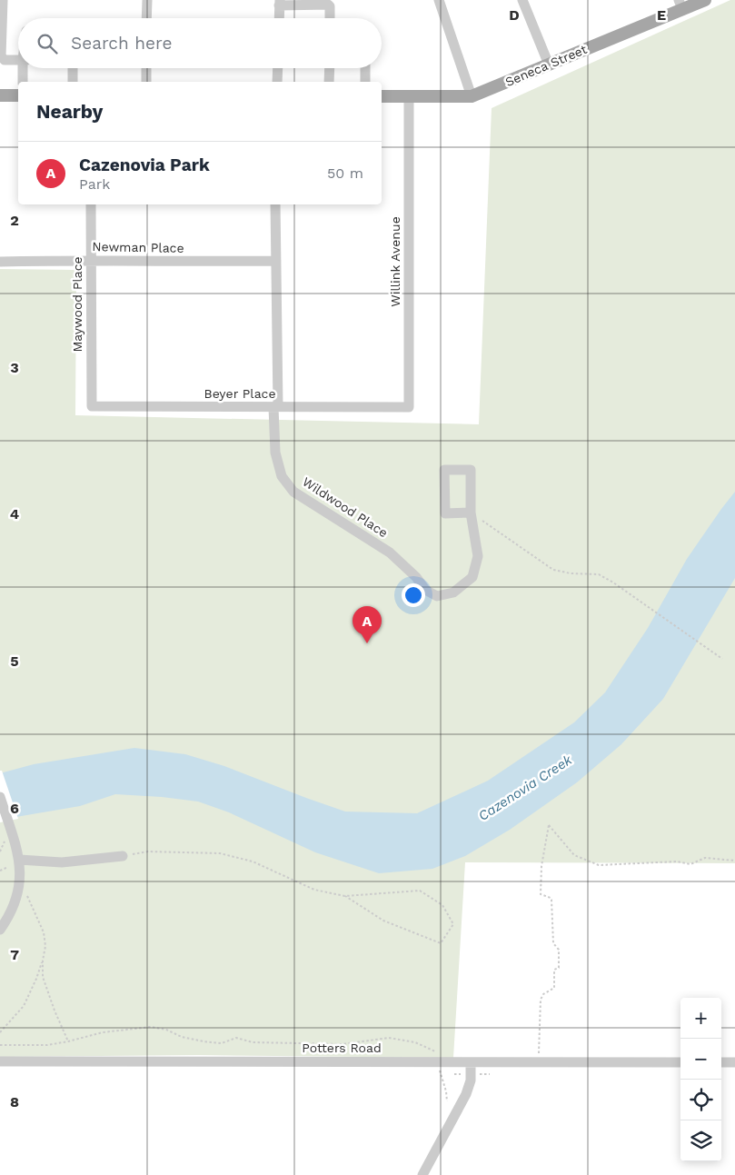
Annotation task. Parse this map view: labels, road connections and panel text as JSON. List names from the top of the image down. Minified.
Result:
{"streets":{"main road":["Seneca Street"],"street":["Newman Place","Willink Avenue","Maywood Place","Beyer Place","Wildwood Place","Potters Road"]},"crossings":[["Seneca Street","Willink Avenue"],["Newman Place","Maywood Place"],["Newman Place","Wildwood Place"],["Willink Avenue","Beyer Place"],["Maywood Place","Beyer Place"],["Beyer Place","Wildwood Place"]],"water":["Cazenovia Creek"],"page":{"search":"Search here","heading":"Nearby","list":[{"mark":"A","name":"Cazenovia Park","note":"Park","value":"50 m"}],"pins":"A","map_buttons":["+","−"]},"grid":{"columns":["D","E"],"rows":["2","3","4","5","6","7","8"]}}
